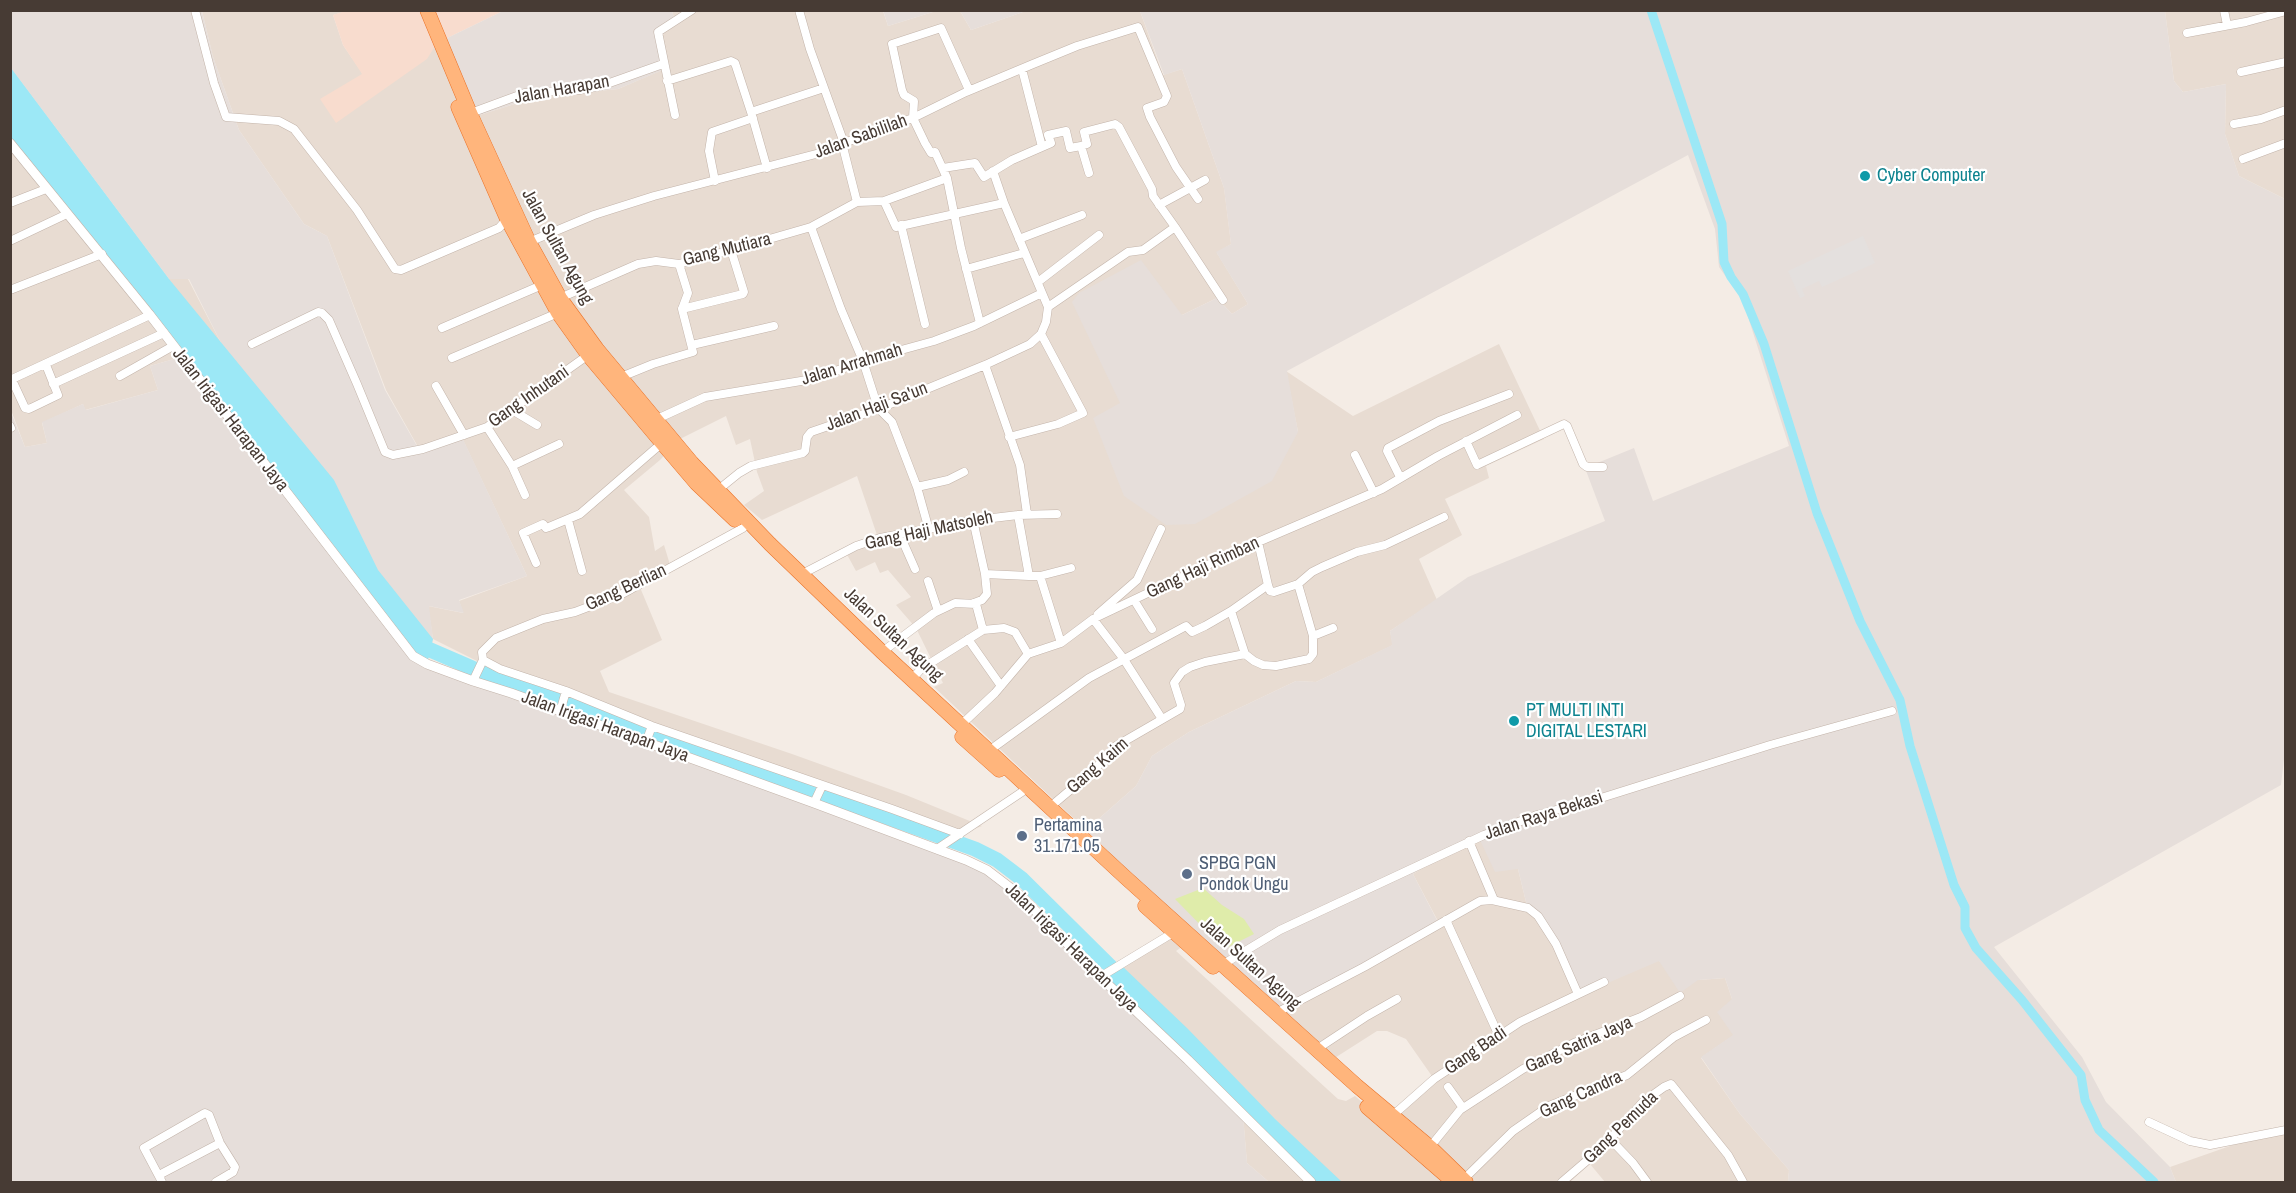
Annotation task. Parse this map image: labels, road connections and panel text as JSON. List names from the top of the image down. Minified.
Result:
{"streets":{"highway":["Jalan Sultan Agung"],"street":["Jalan Harapan","Jalan Sabililah","Gang Mutiara","Jalan Arrahmah","Gang Inhutani","Jalan Haji Sa'un","Jalan Irigasi Harapan Jaya","Gang Haji Matsoleh","Gang Haji Rimban","Gang Berlian","Gang Kaim","Jalan Raya Bekasi","Gang Satria Jaya","Gang Badi","Gang Candra","Gang Pemuda"]},"crossings":[["Jalan Harapan","Jalan Sultan Agung"],["Jalan Sabililah","Jalan Sultan Agung"],["Jalan Sultan Agung","Gang Mutiara"],["Jalan Sultan Agung","Jalan Arrahmah"],["Jalan Sultan Agung","Gang Inhutani"],["Jalan Sultan Agung","Jalan Haji Sa'un"],["Jalan Sultan Agung","Gang Haji Matsoleh"],["Jalan Sultan Agung","Gang Berlian"],["Jalan Sultan Agung","Gang Kaim"],["Jalan Sultan Agung","Jalan Raya Bekasi"],["Jalan Sultan Agung","Gang Satria Jaya"],["Jalan Sultan Agung","Gang Badi"],["Jalan Sultan Agung","Gang Candra"]],"places":["Cyber Computer","PT MULTI INTI DIGITAL LESTARI","Pertamina 31.171.05","SPBG PGN Pondok Ungu"]}
